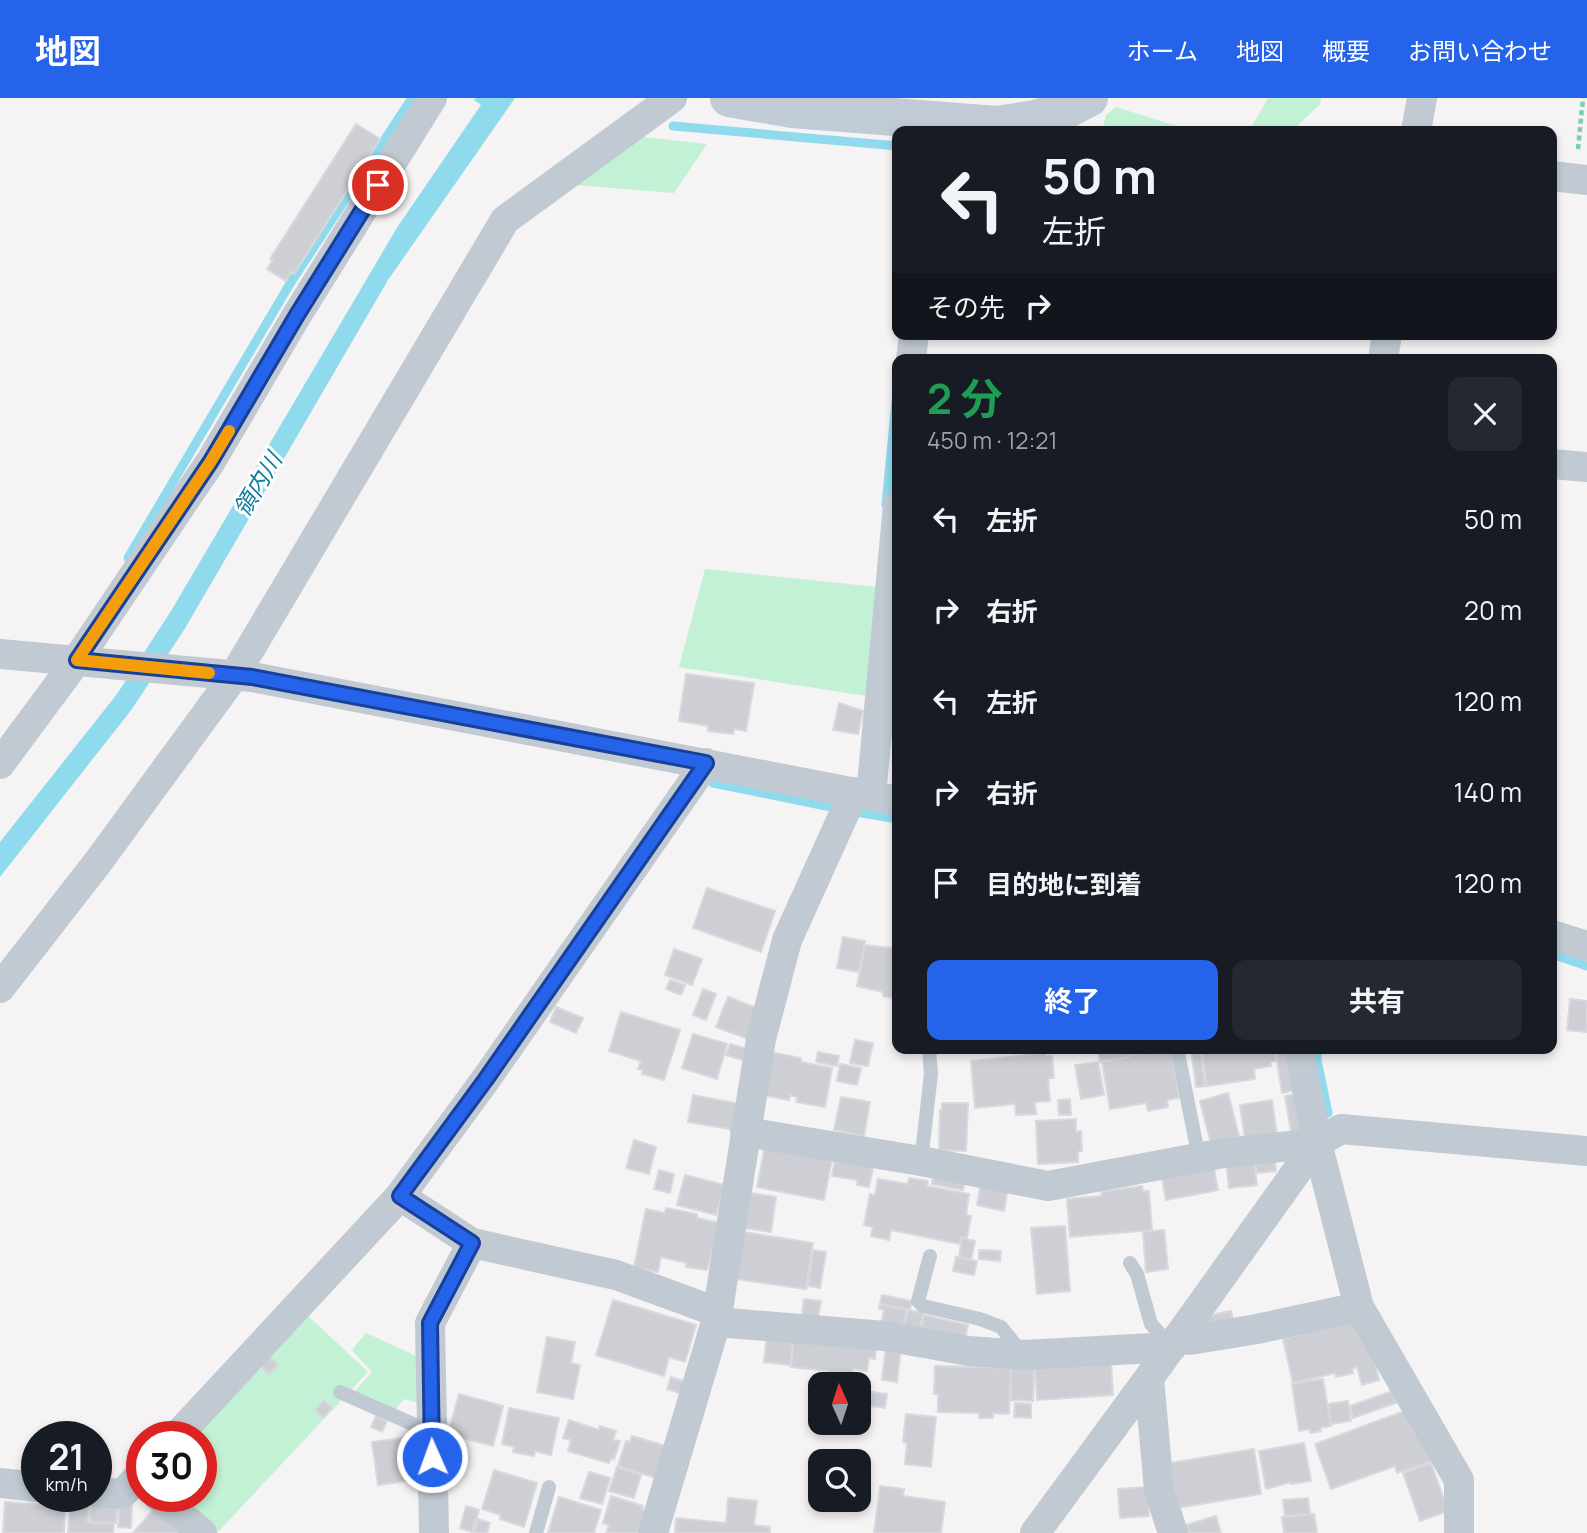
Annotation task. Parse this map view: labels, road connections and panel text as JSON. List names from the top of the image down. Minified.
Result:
{"water":["領内川"],"north":"top","page":{"header":"地図","nav":["ホーム","地図","概要","お問い合わせ"],"turn":["50 m","左折"],"then":"その先","heading":["2 分","450 m · 12:21"],"list":[{"name":"左折","value":"50 m"},{"name":"右折","value":"20 m"},{"name":"左折","value":"120 m"},{"name":"右折","value":"140 m"},{"name":"目的地に到着","value":"120 m"}],"buttons":["終了","共有"],"speed":"21 km/h","limit":"30"}}
